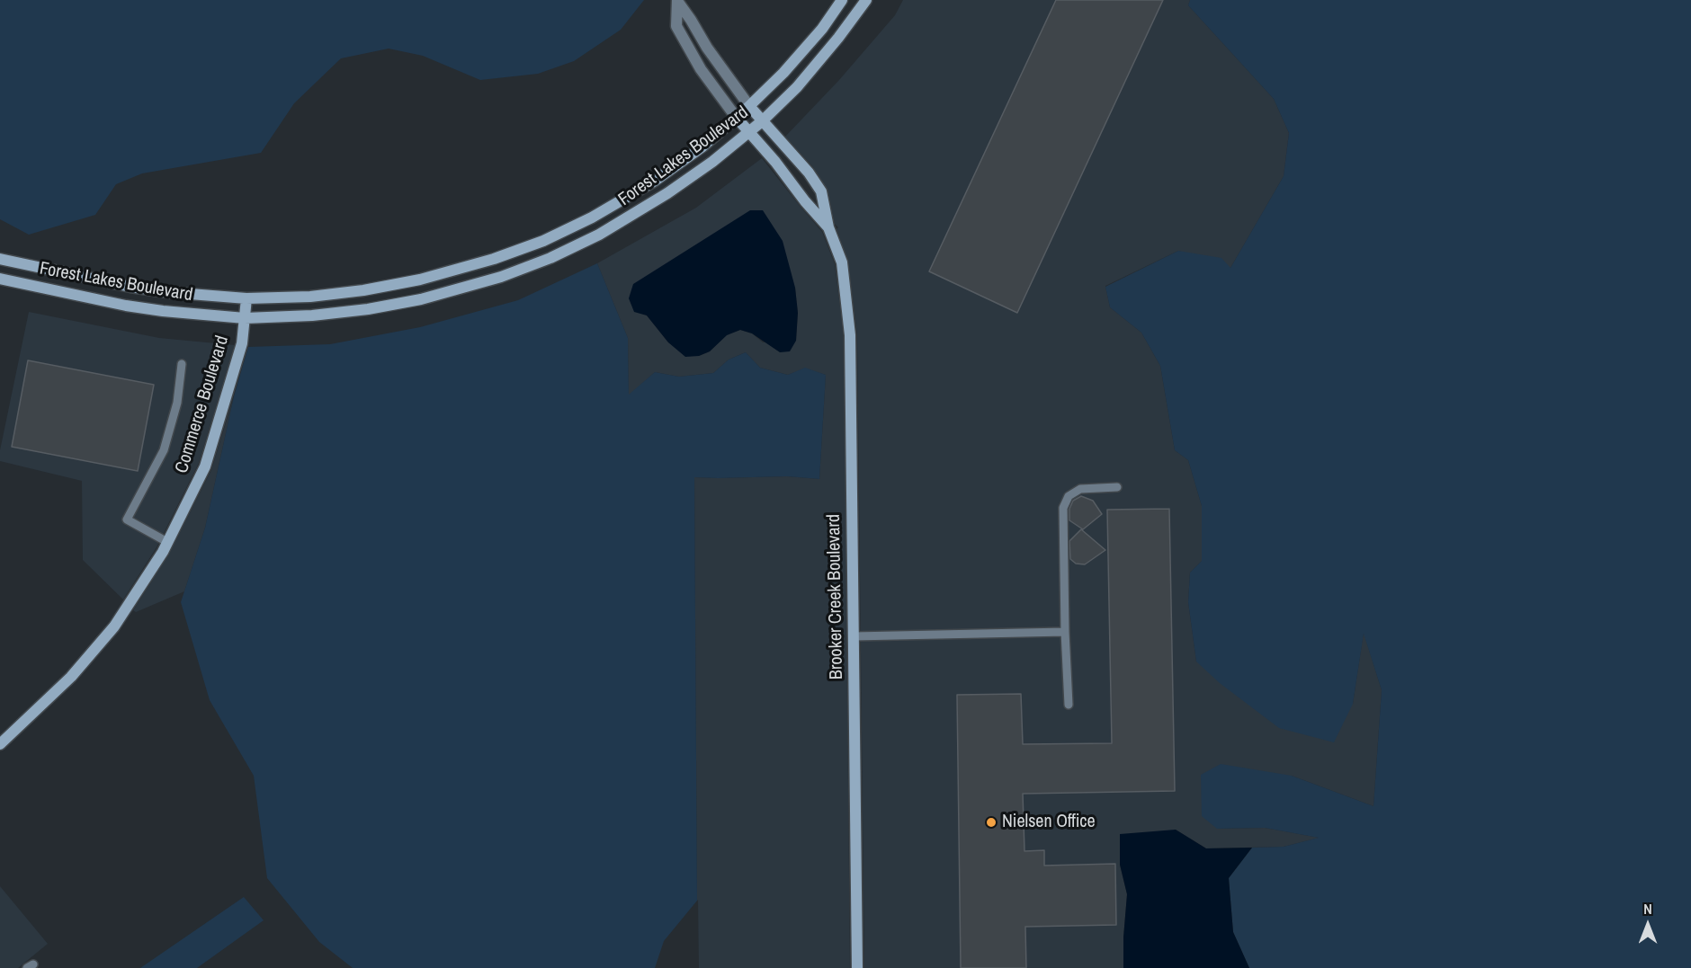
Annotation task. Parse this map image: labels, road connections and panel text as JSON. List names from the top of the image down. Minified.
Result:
{"streets":{"main road":["Forest Lakes Boulevard","Commerce Boulevard","Brooker Creek Boulevard"]},"crossings":[["Forest Lakes Boulevard","Commerce Boulevard"],["Forest Lakes Boulevard","Brooker Creek Boulevard"]],"places":["Nielsen Office"],"north":"top"}
